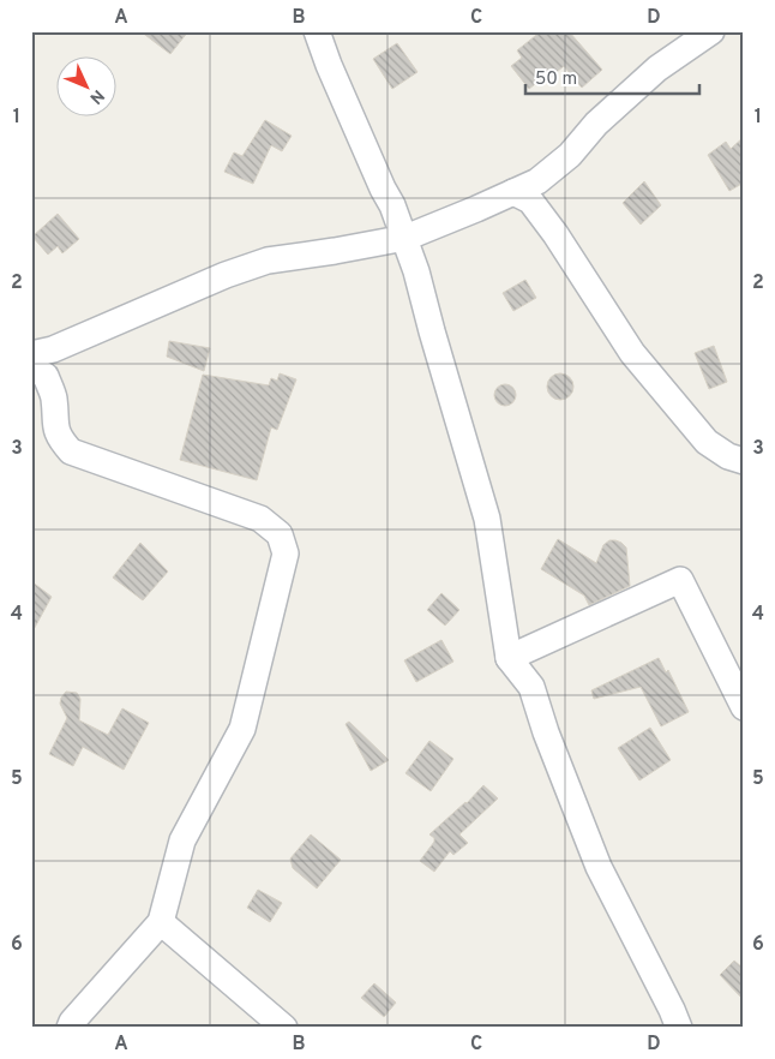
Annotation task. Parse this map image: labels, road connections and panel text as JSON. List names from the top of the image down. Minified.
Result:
{"scale_bar":"50 m","north":"bottom right","grid":{"columns":["A","B","C","D"],"rows":["1","2","3","4","5","6"]}}
